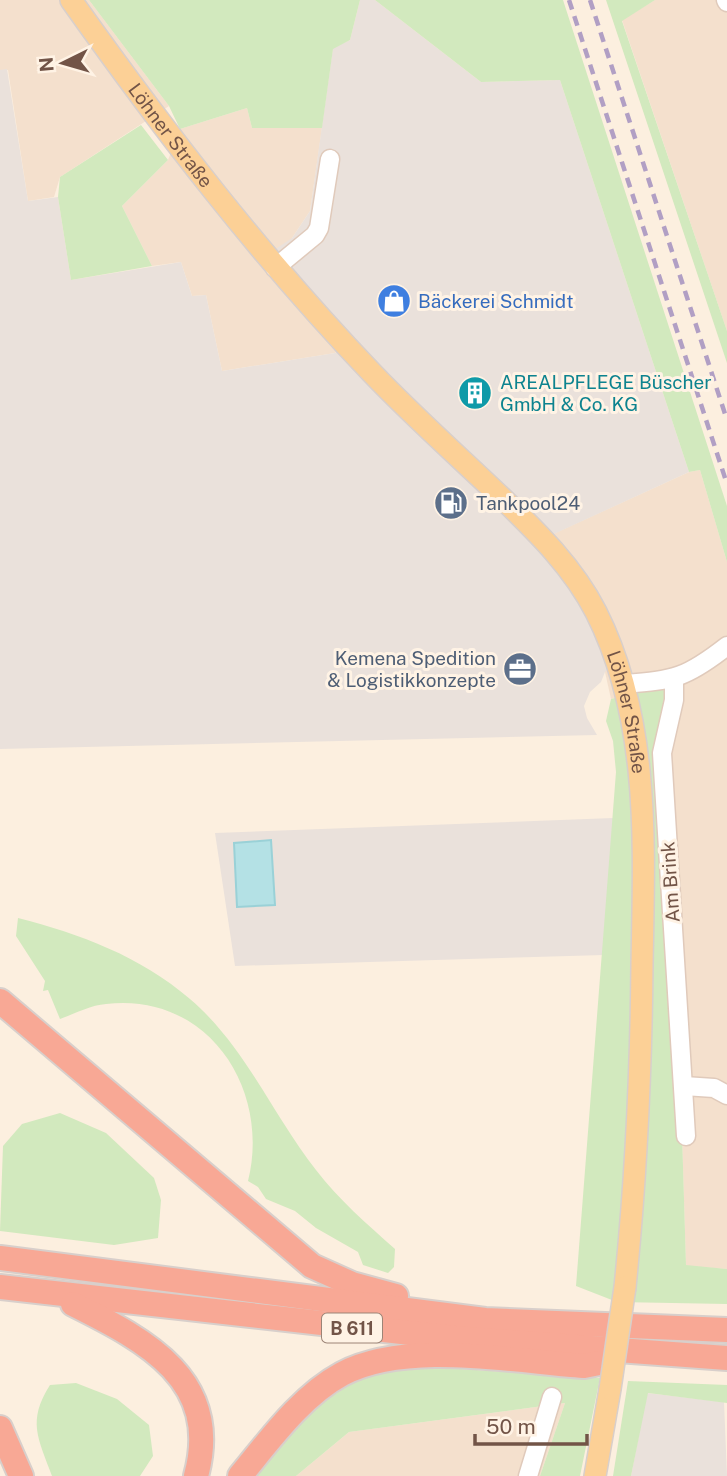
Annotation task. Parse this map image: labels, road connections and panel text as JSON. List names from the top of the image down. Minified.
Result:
{"streets":{"highway":["B 611"],"main road":["Löhner Straße"],"street":["Am Brink"]},"places":{"shop":["Bäckerei Schmidt"],"building":["AREALPFLEGE Büscher GmbH & Co. KG"],"fuel station":["Tankpool24"],"office":["Kemena Spedition & Logistikkonzepte"]},"scale_bar":"50 m","north":"left"}
